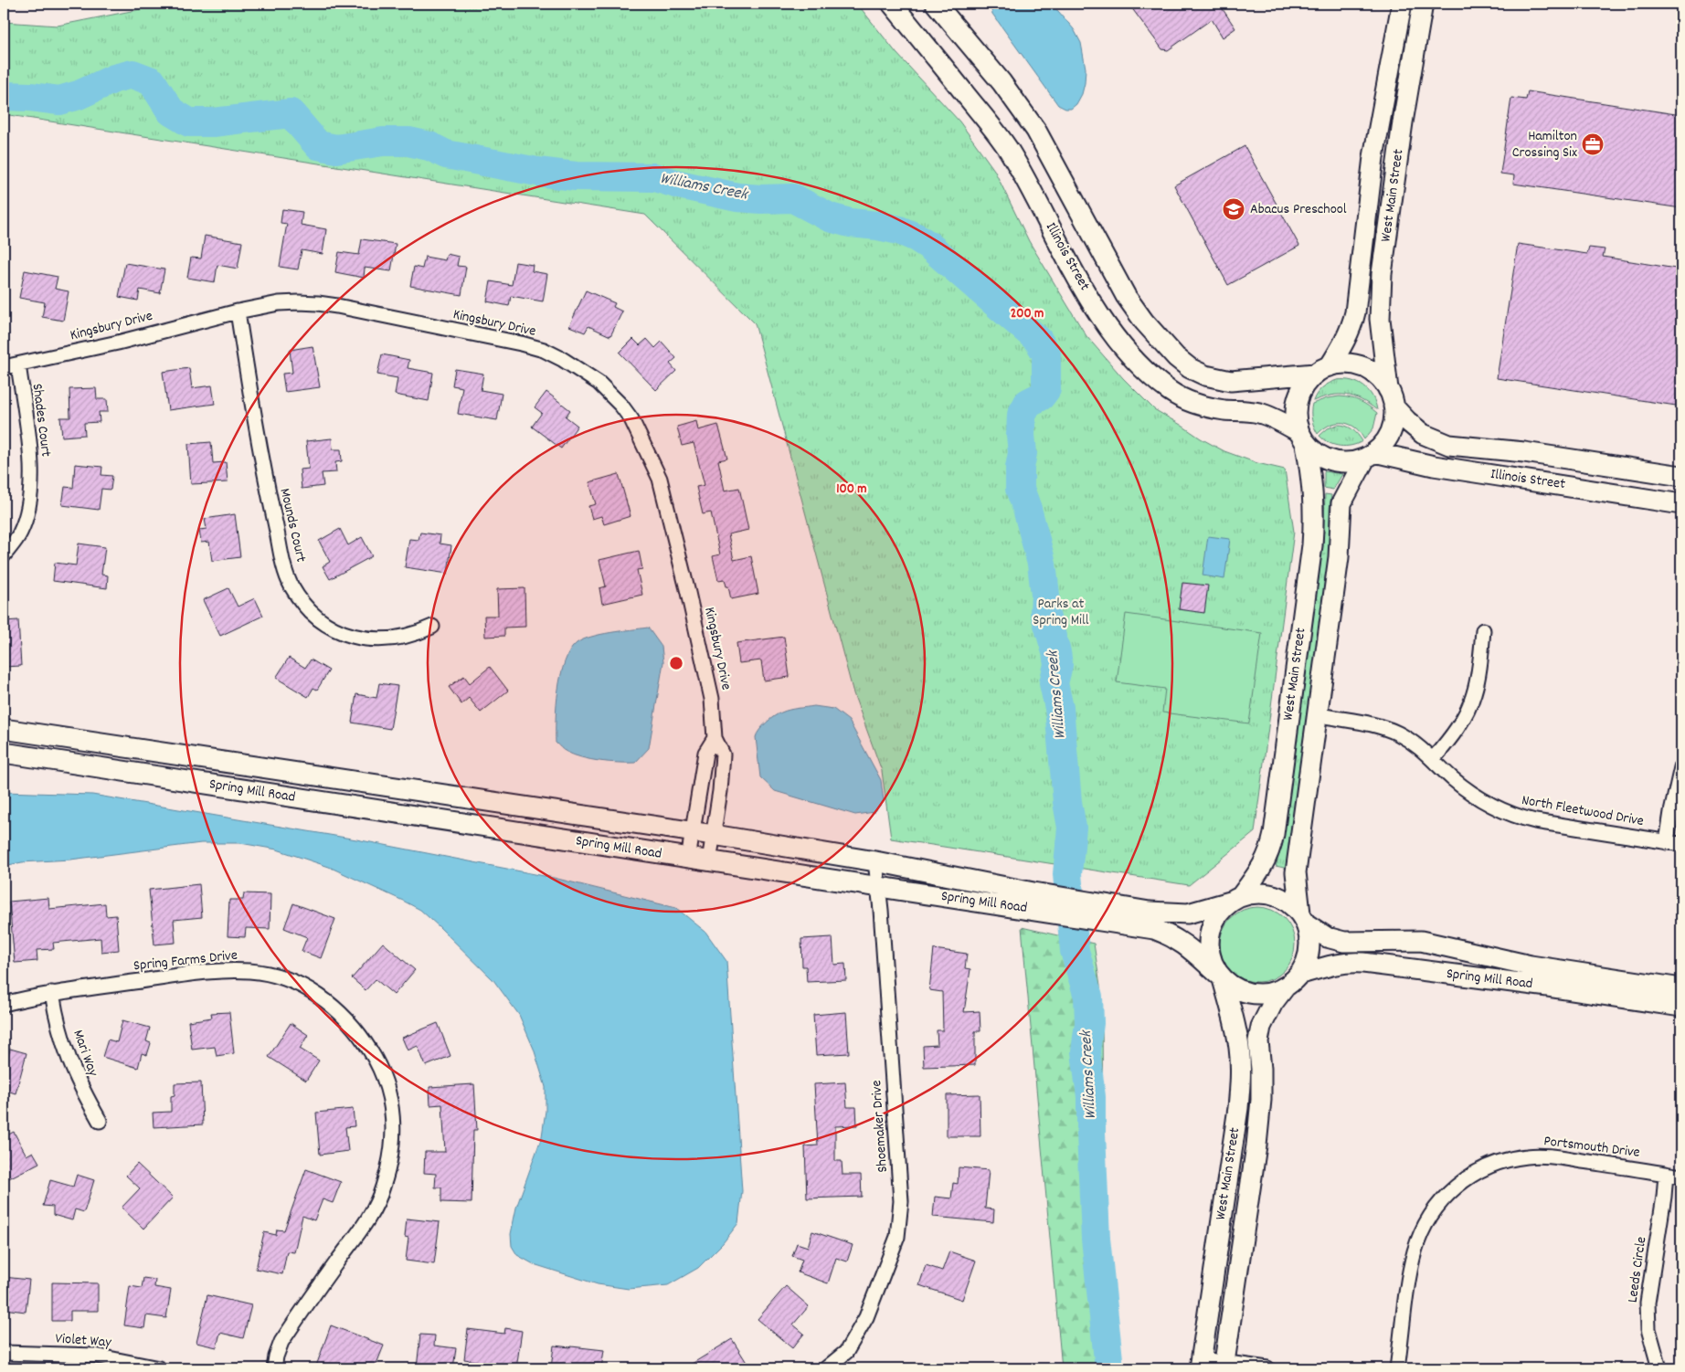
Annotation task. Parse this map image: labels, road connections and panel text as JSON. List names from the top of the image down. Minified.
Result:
{"streets":{"street":["West Main Street","Illinois Street","Kingsbury Drive","Shades Court","Mounds Court","Spring Mill Road","North Fleetwood Drive","Spring Farms Drive","Mari Way","Shoemaker Drive","Portsmouth Drive","Leeds Circle","Violet Way"]},"crossings":[["West Main Street","Illinois Street"],["West Main Street","Spring Mill Road"],["West Main Street","North Fleetwood Drive"],["Kingsbury Drive","Shades Court"],["Kingsbury Drive","Mounds Court"],["Kingsbury Drive","Spring Mill Road"],["Spring Mill Road","Shoemaker Drive"],["Spring Farms Drive","Mari Way"],["Portsmouth Drive","Leeds Circle"]],"water":["Williams Creek"],"parks":["Parks at Spring Mill"],"places":{"office":["Hamilton Crossing Six"],"school or university":["Abacus Preschool"]},"rings":["200 m","100 m"]}
